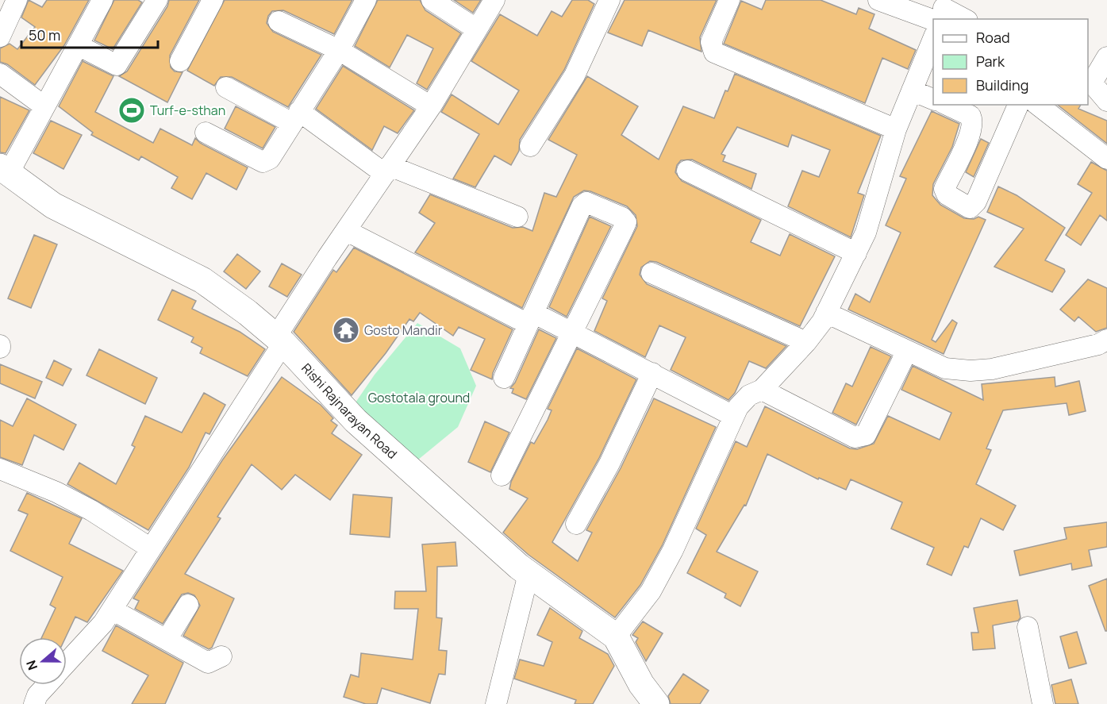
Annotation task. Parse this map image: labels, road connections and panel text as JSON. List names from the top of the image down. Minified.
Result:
{"streets":{"main road":["Rishi Rajnarayan Road"]},"parks":["Gostotala ground"],"places":{"sports":["Turf-e-sthan"],"temple":["Gosto Mandir"]},"legend":["Road","Park","Building"],"scale_bar":"50 m","north":"left"}
